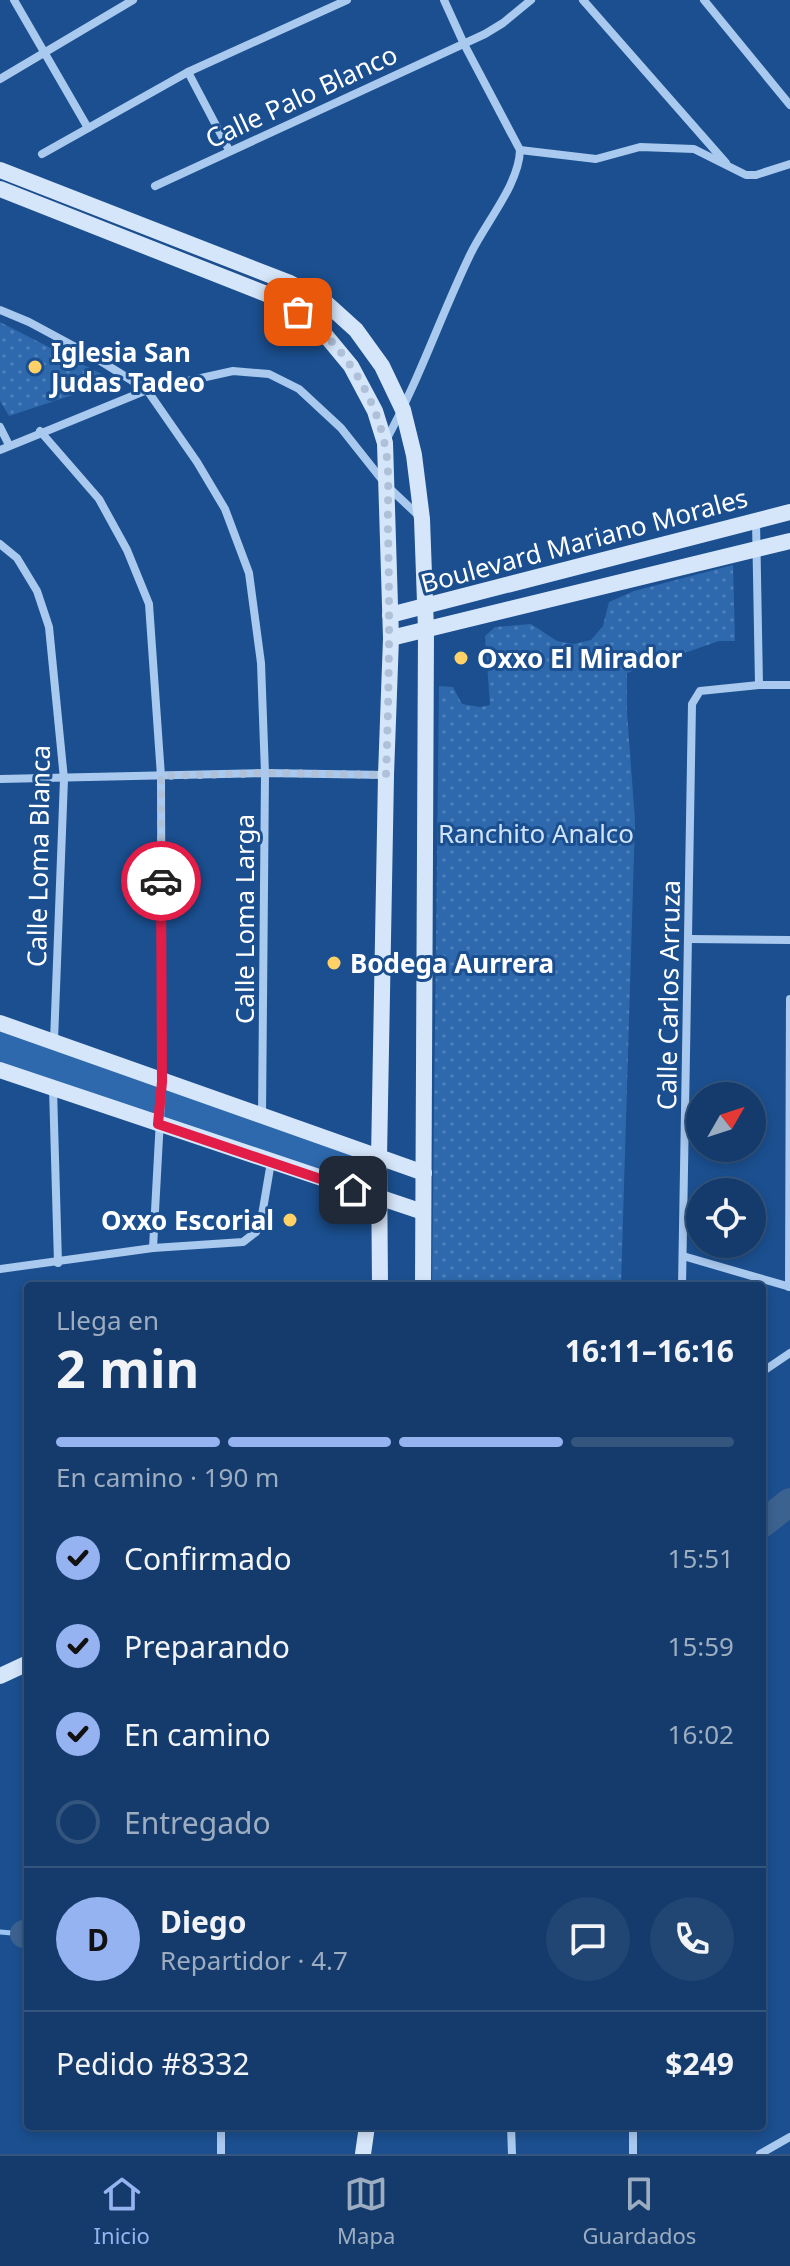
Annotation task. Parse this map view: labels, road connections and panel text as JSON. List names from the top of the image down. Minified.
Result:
{"streets":{"street":["Calle Palo Blanco","Boulevard Mariano Morales","Calle Loma Blanca","Calle Loma Larga","Calle Carlos Arruza"]},"parks":["Ranchito Analco"],"places":["Iglesia San Judas Tadeo","Oxxo El Mirador","Bodega Aurrera","Oxxo Escorial"],"north":"top right","page":{"heading":["2 min","Llega en","16:11–16:16"],"panel":["Diego","Repartidor · 4.7","Pedido #8332","$249"],"bar":"En camino · 190 m","list":[["Confirmado","15:51"],["Preparando","15:59"],["En camino","16:02"],"Entregado"],"round":"D","tabs":["Inicio","Mapa","Guardados"]}}
